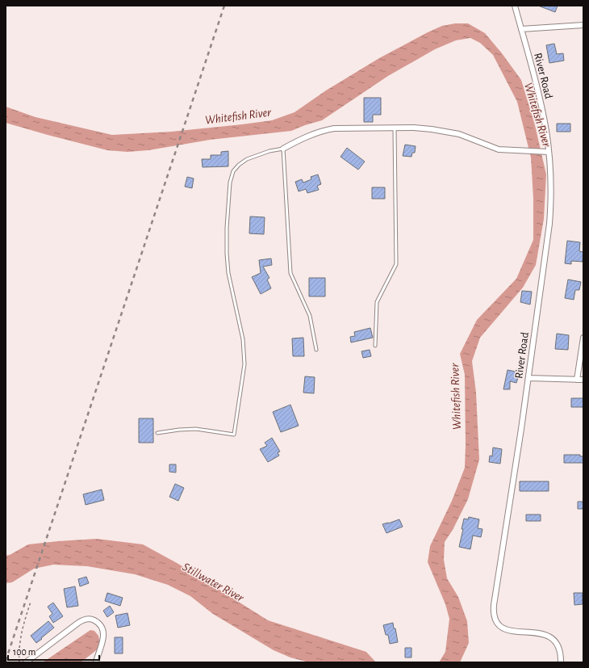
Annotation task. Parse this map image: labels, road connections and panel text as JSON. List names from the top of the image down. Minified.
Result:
{"streets":{"street":["River Road"]},"water":["Whitefish River","Stillwater River"],"scale_bar":"100 m"}
